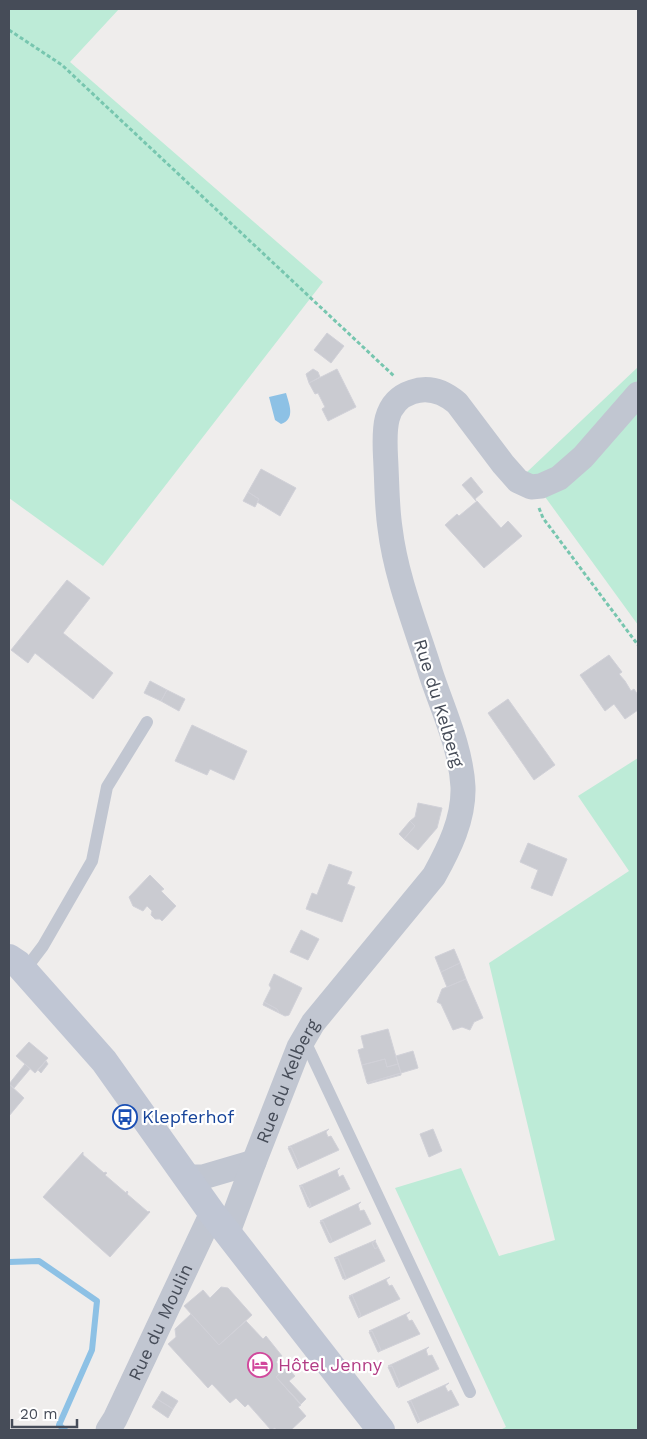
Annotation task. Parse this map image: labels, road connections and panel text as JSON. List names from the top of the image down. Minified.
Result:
{"streets":{"street":["Rue du Kelberg","Rue du Moulin"]},"crossings":[["Rue du Kelberg","Rue du Moulin"]],"places":{"bus stop":["Klepferhof"],"hotel":["Hôtel Jenny"]},"scale_bar":"20 m"}
